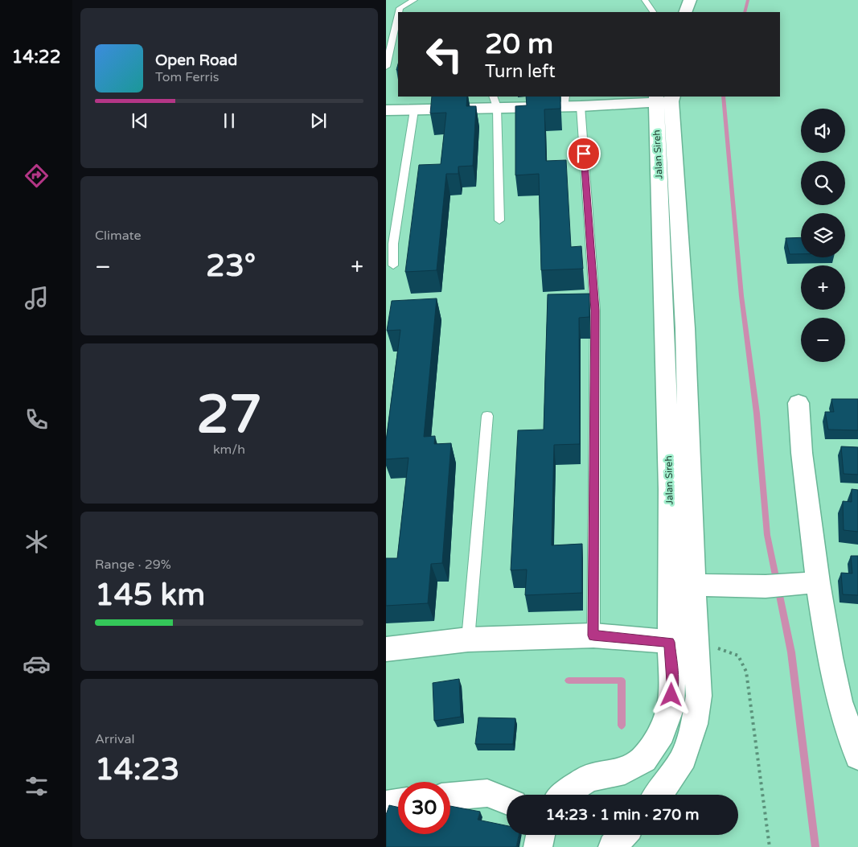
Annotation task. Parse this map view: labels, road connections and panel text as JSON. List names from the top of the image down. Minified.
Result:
{"streets":{"street":["Jalan Sireh"]},"page":{"tabs":"14:22","turn":["20 m","Turn left"],"song":["Open Road","Tom Ferris"],"map_buttons":["+","−"],"tile":["Climate",["27","km/h"],["Range · 29%","145 km"],["Arrival","14:23"]],"heat":["−","23°","+"],"limit":"30","trip":"14:23 · 1 min · 270 m"}}
